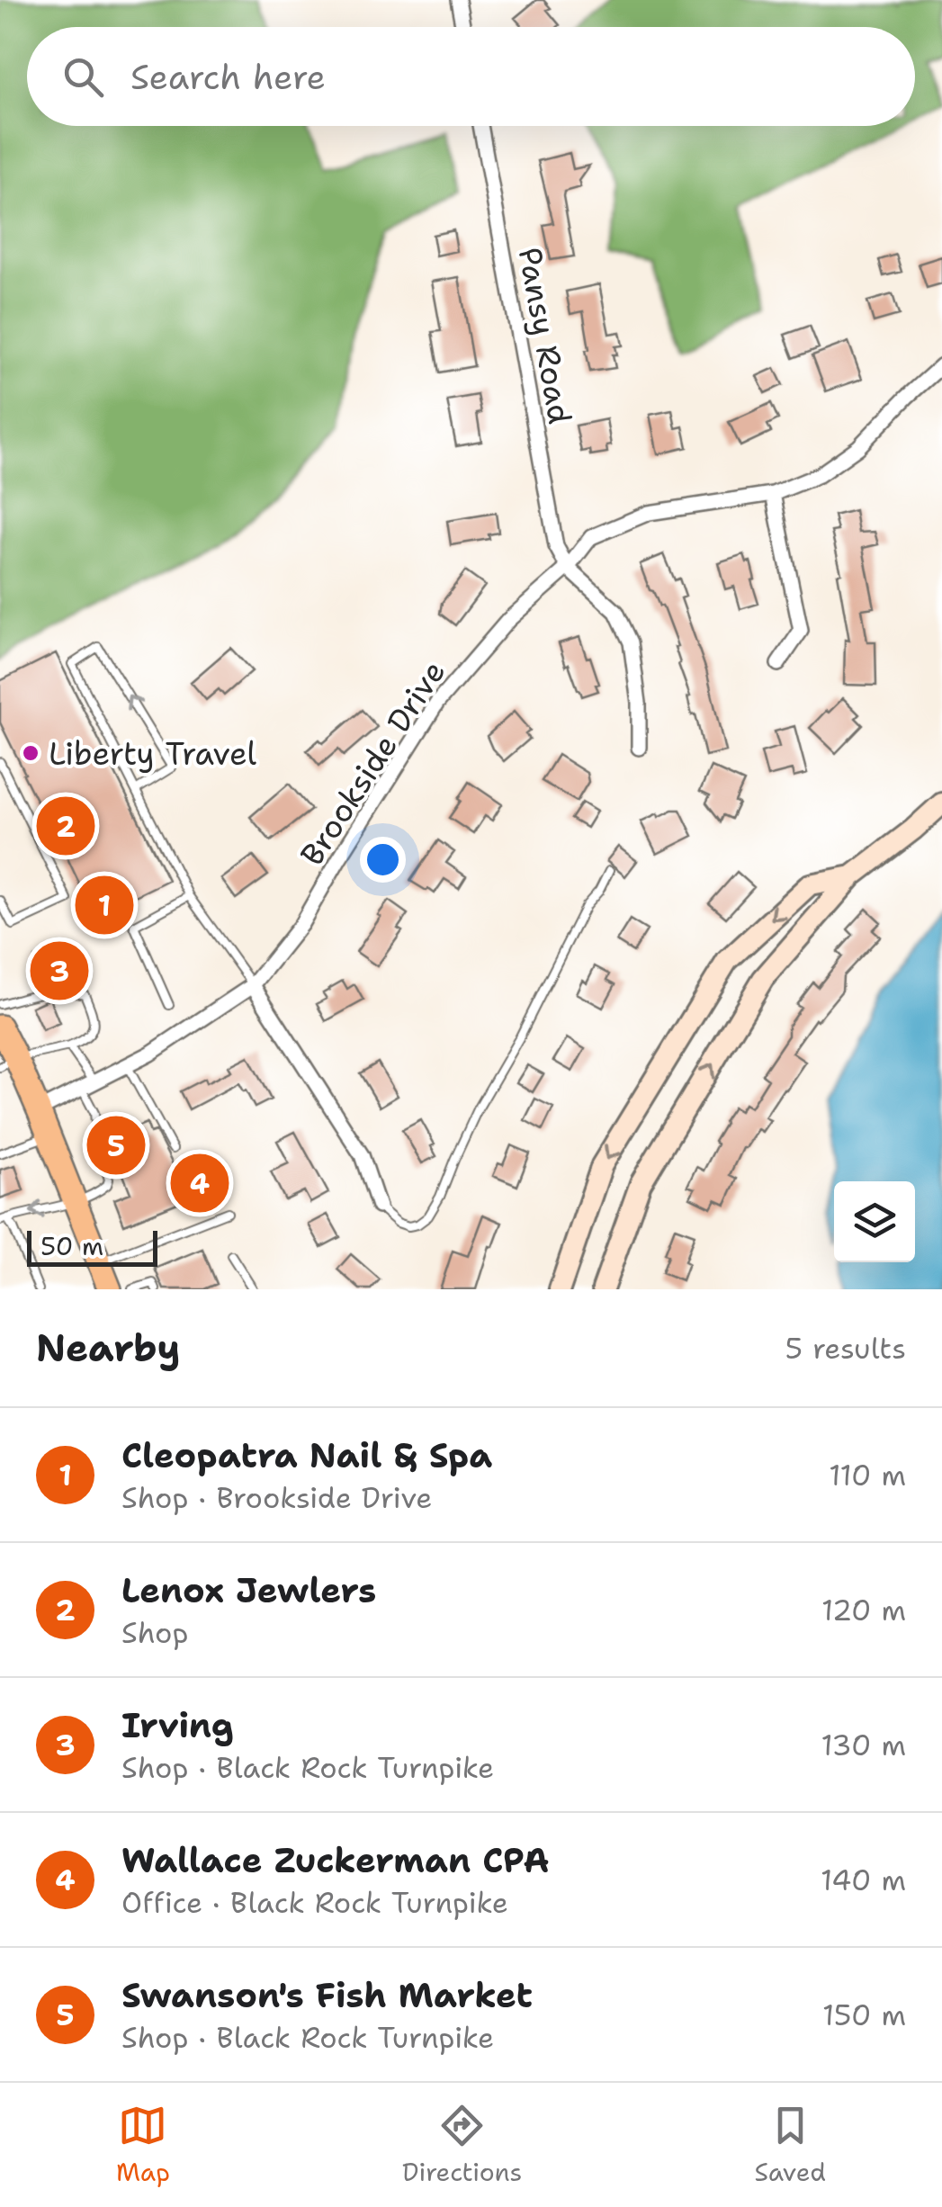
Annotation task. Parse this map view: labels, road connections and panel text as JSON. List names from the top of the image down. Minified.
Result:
{"streets":{"street":["Pansy Road","Brookside Drive"]},"crossings":[["Pansy Road","Brookside Drive"]],"places":["Liberty Travel"],"scale_bar":"50 m","page":{"search":"Search here","pins":["2","1","3","5","4"],"scale":"50 m","heading":["Nearby","5 results"],"list":[{"mark":"1","name":"Cleopatra Nail & Spa","note":"Shop · Brookside Drive","value":"110 m"},{"mark":"2","name":"Lenox Jewlers","note":"Shop","value":"120 m"},{"mark":"3","name":"Irving","note":"Shop · Black Rock Turnpike","value":"130 m"},{"mark":"4","name":"Wallace Zuckerman CPA","note":"Office · Black Rock Turnpike","value":"140 m"},{"mark":"5","name":"Swanson's Fish Market","note":"Shop · Black Rock Turnpike","value":"150 m"}],"nav":["Map","Directions","Saved"]}}
